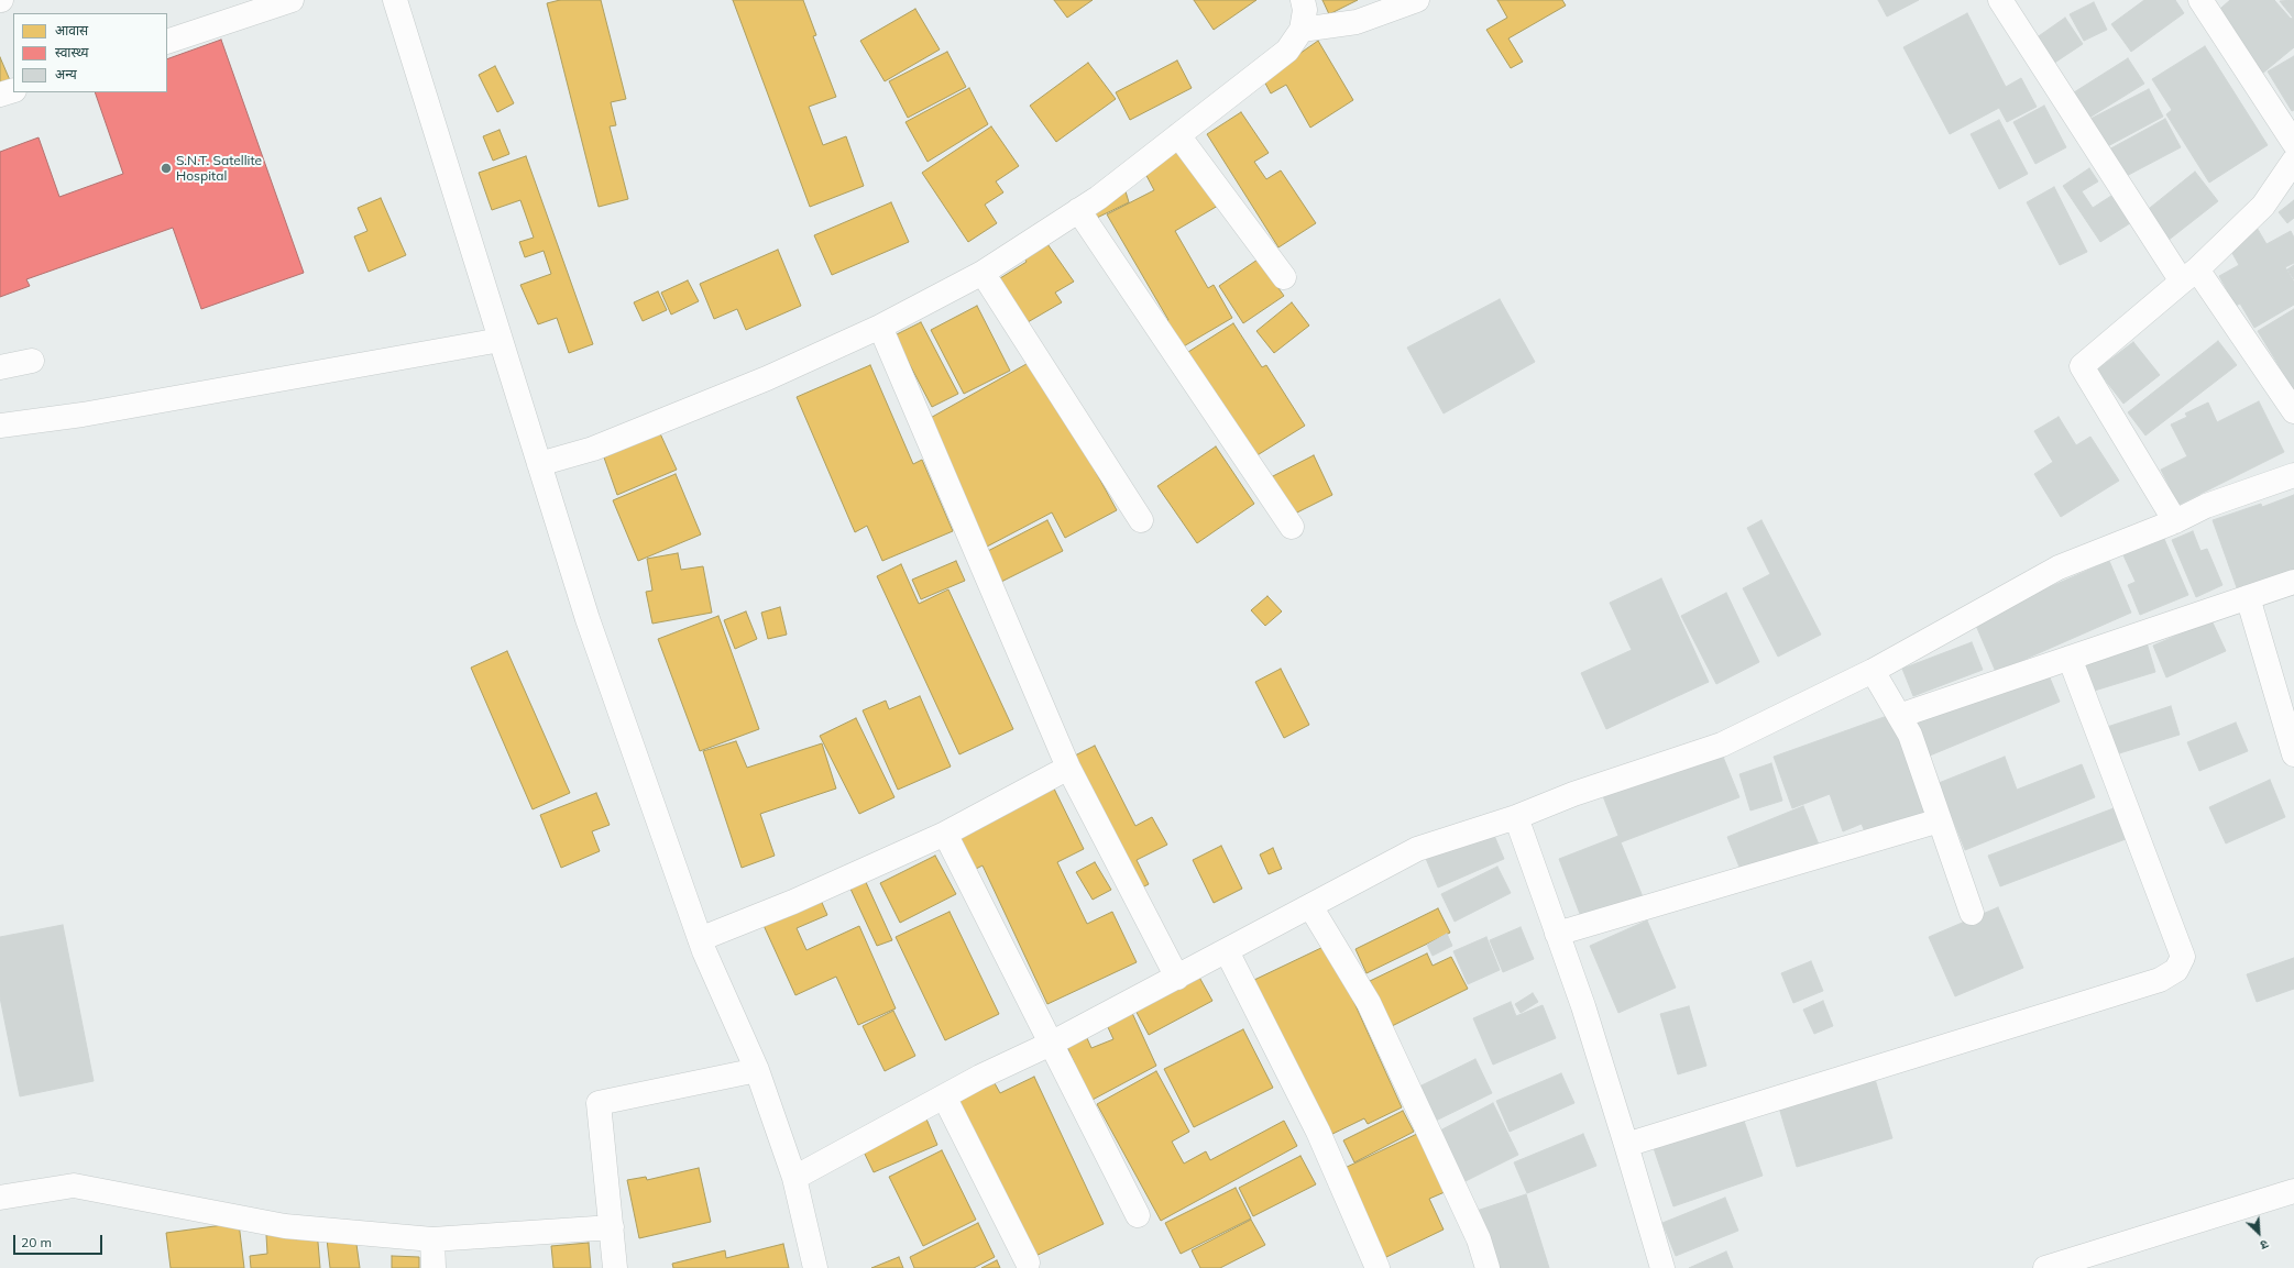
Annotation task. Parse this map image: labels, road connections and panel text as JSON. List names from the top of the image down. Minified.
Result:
{"places":["S.N.T. Satellite Hospital"],"legend":["आवास","स्वास्थ्य","अन्य"],"scale_bar":"20 m","north":"bottom right"}
